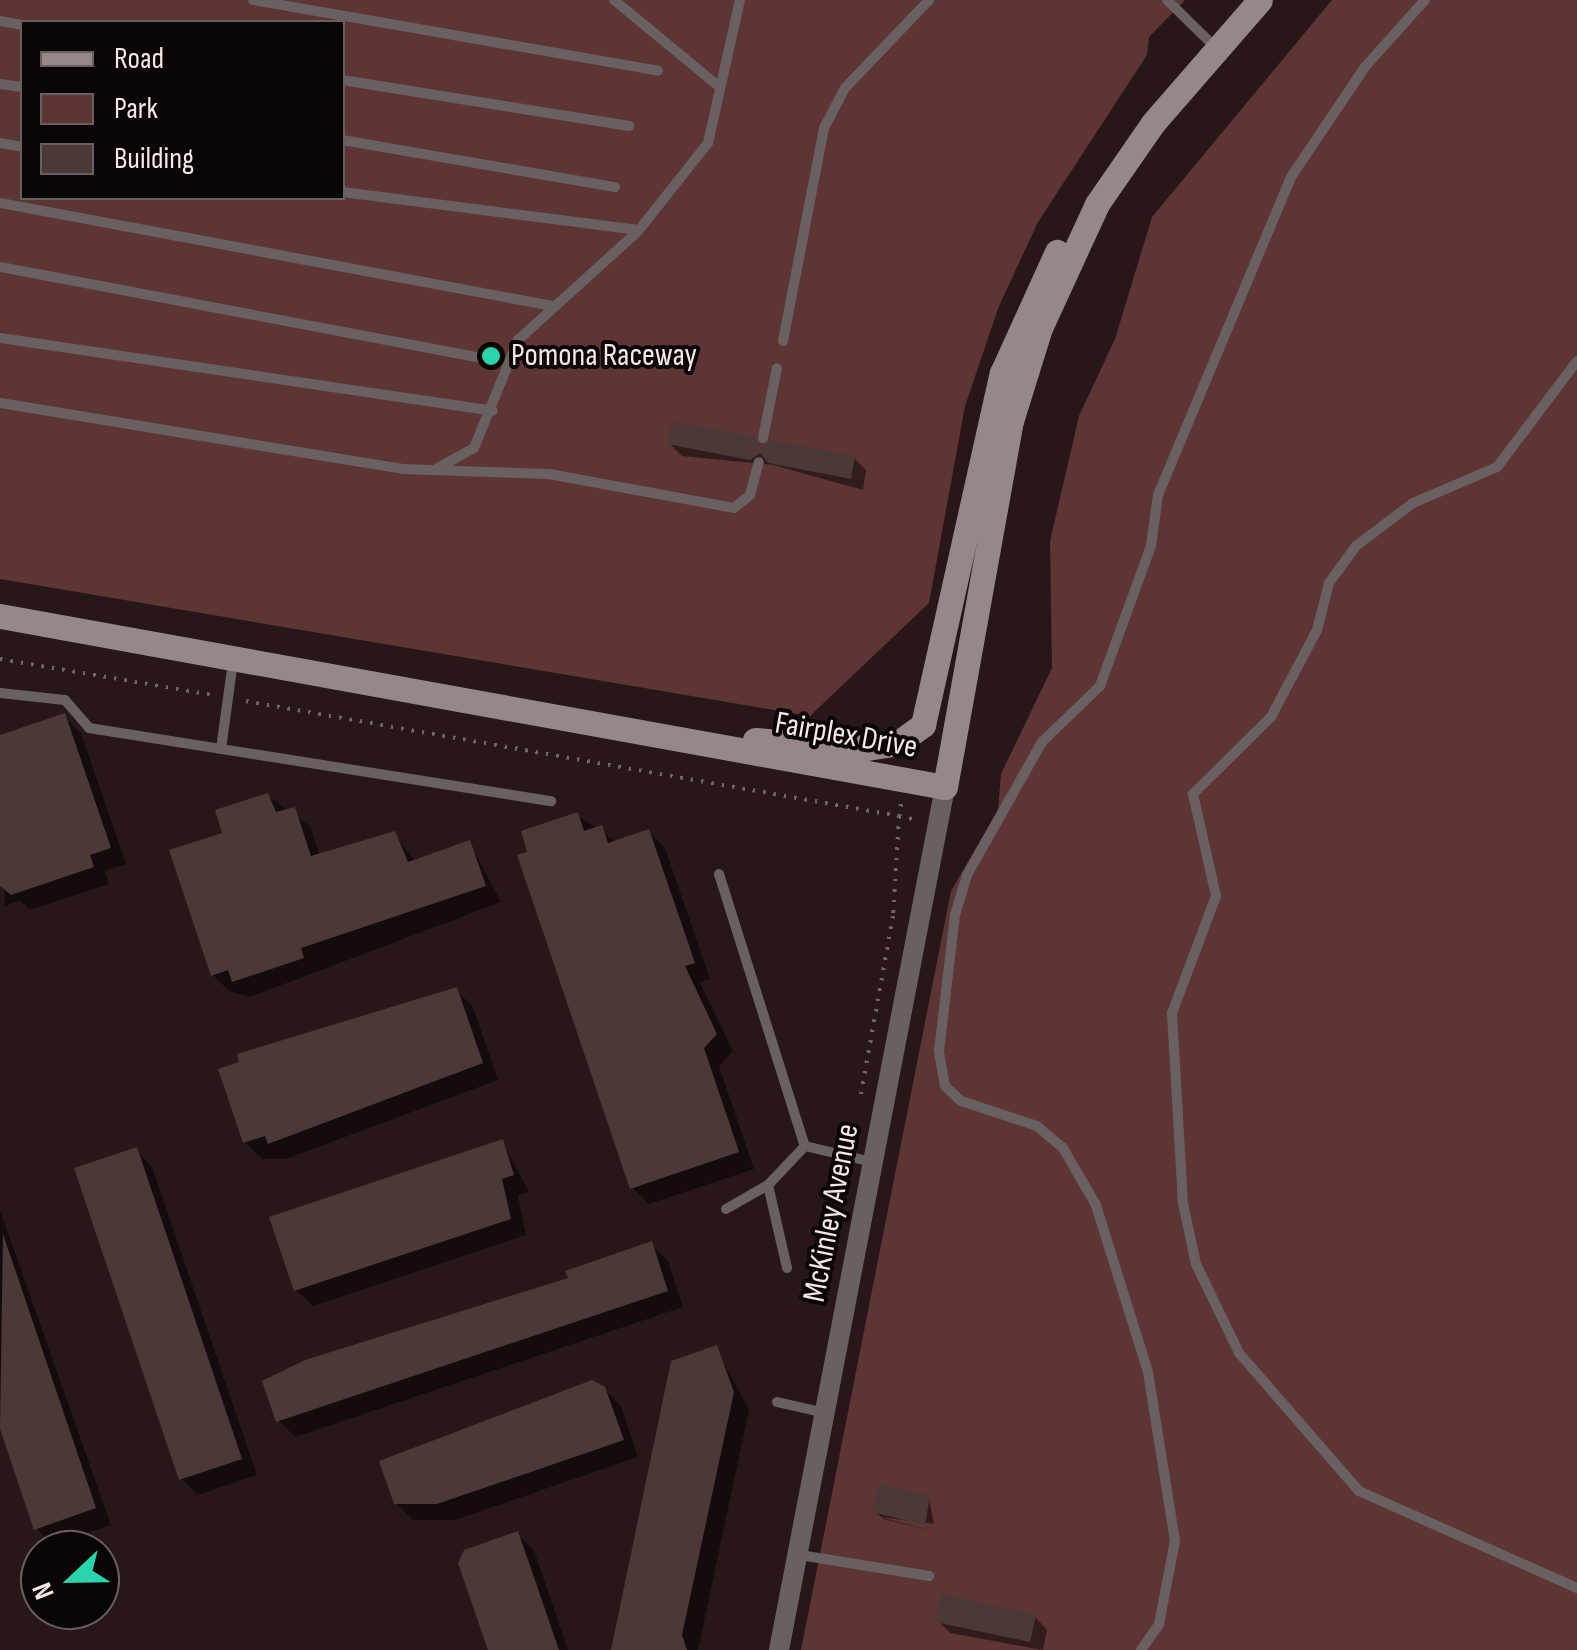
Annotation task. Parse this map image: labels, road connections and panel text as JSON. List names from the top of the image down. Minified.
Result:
{"streets":{"street":["Fairplex Drive","McKinley Avenue"]},"crossings":[["Fairplex Drive","McKinley Avenue"]],"places":["Pomona Raceway"],"legend":["Road","Park","Building"],"north":"left"}
